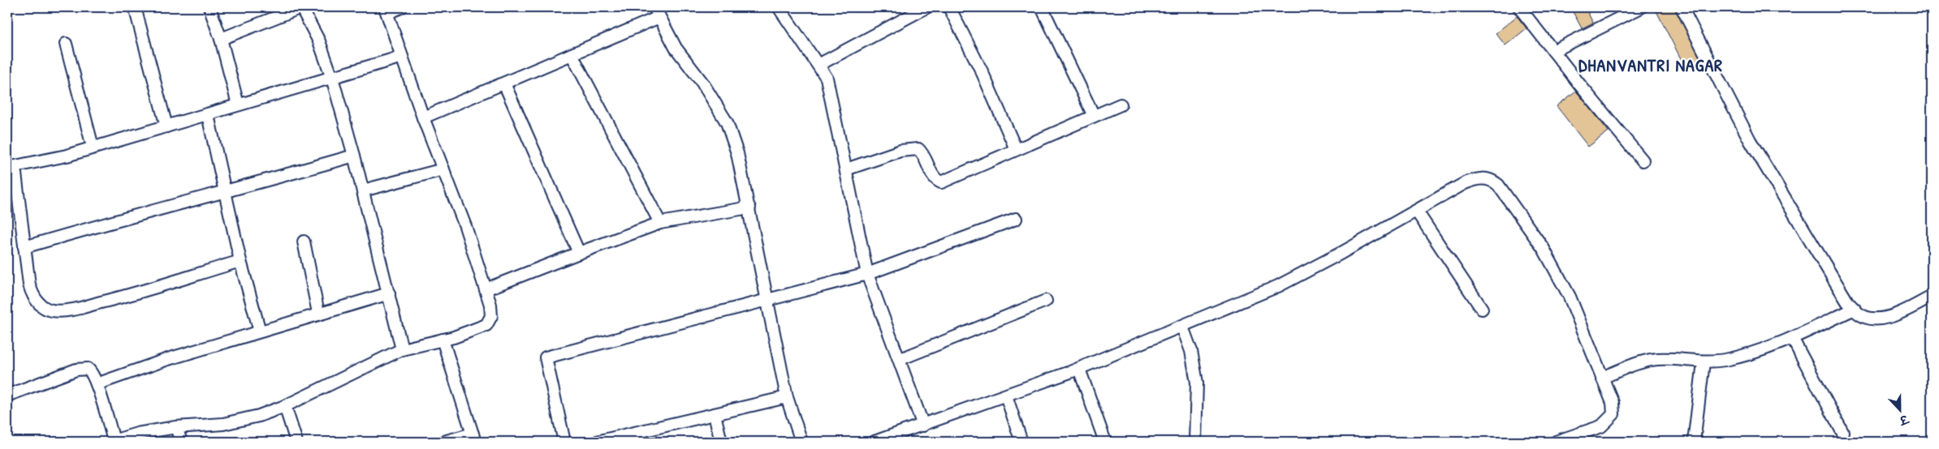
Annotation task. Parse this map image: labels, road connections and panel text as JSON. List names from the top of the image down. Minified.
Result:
{"districts":["DHANVANTRI NAGAR"],"north":"bottom"}
